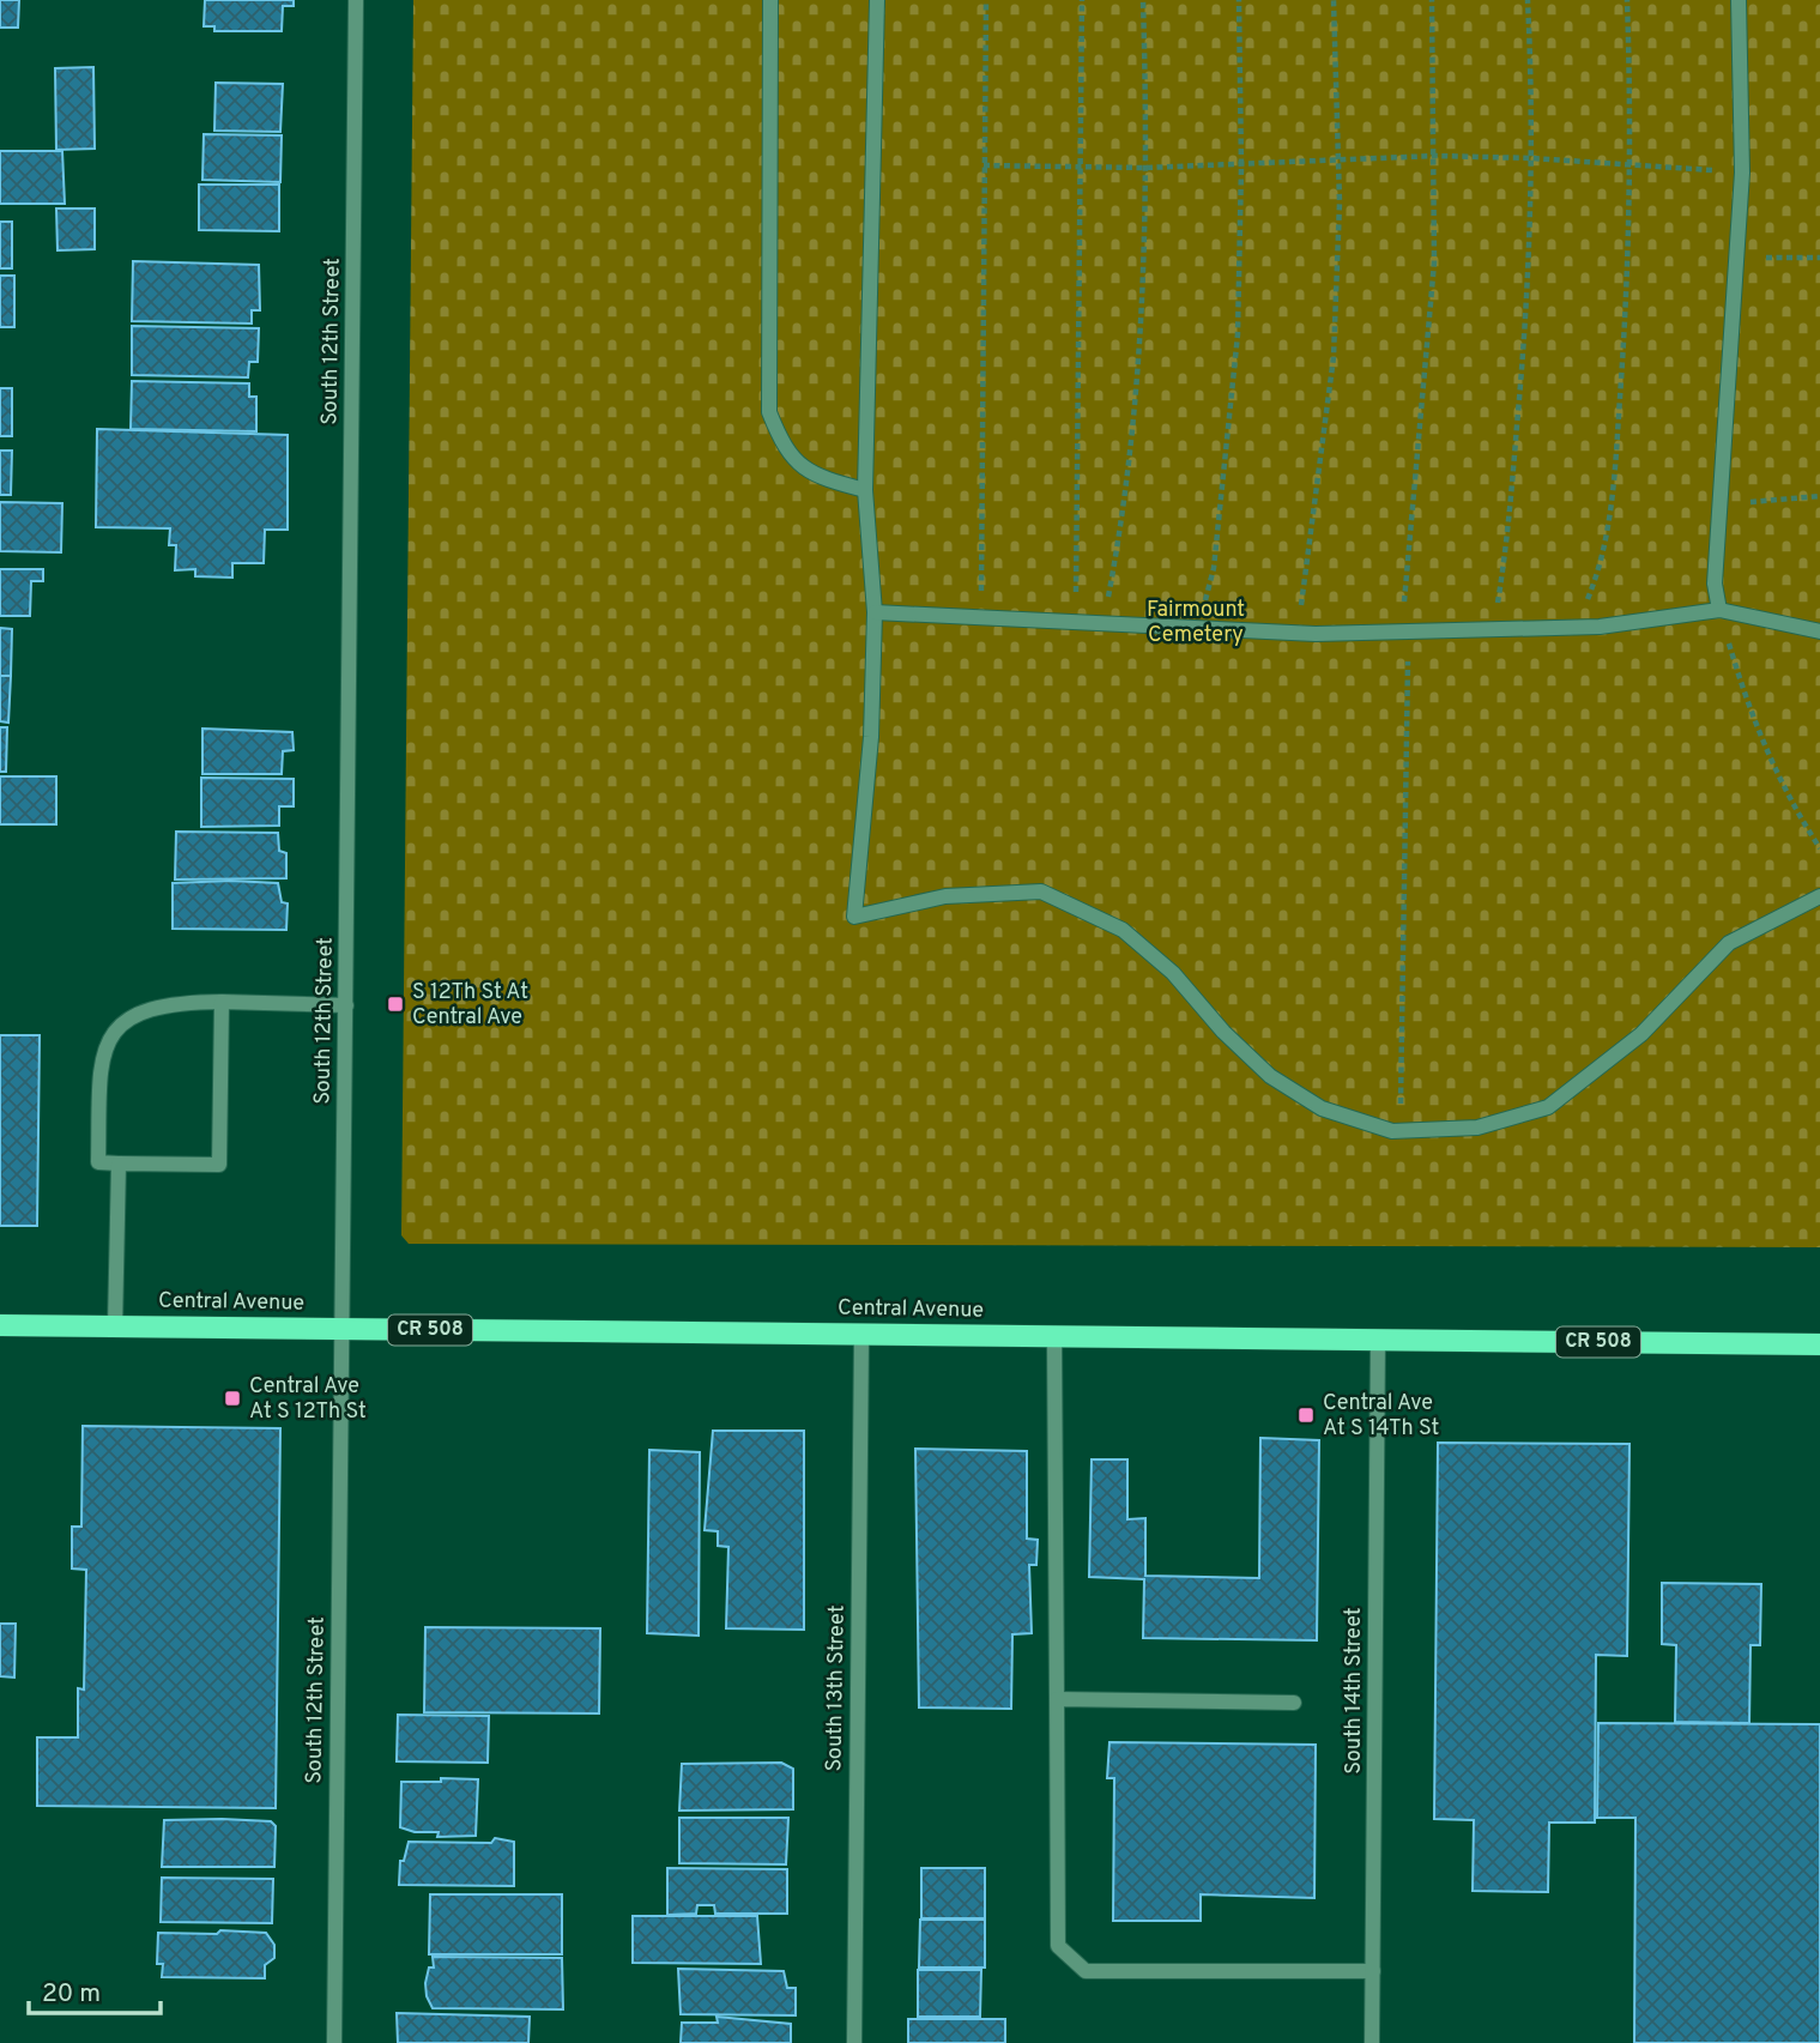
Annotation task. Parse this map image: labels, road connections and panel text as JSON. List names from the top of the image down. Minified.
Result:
{"streets":{"main road":["Central Avenue","CR 508"],"street":["South 12th Street","South 13th Street","South 14th Street"]},"crossings":[["South 12th Street","Central Avenue"],["Central Avenue","South 13th Street"],["Central Avenue","South 14th Street"]],"parks":["Fairmount Cemetery"],"places":{"transit":["S 12Th St At Central Ave","Central Ave At S 12Th St","Central Ave At S 14Th St"]},"scale_bar":"20 m"}
